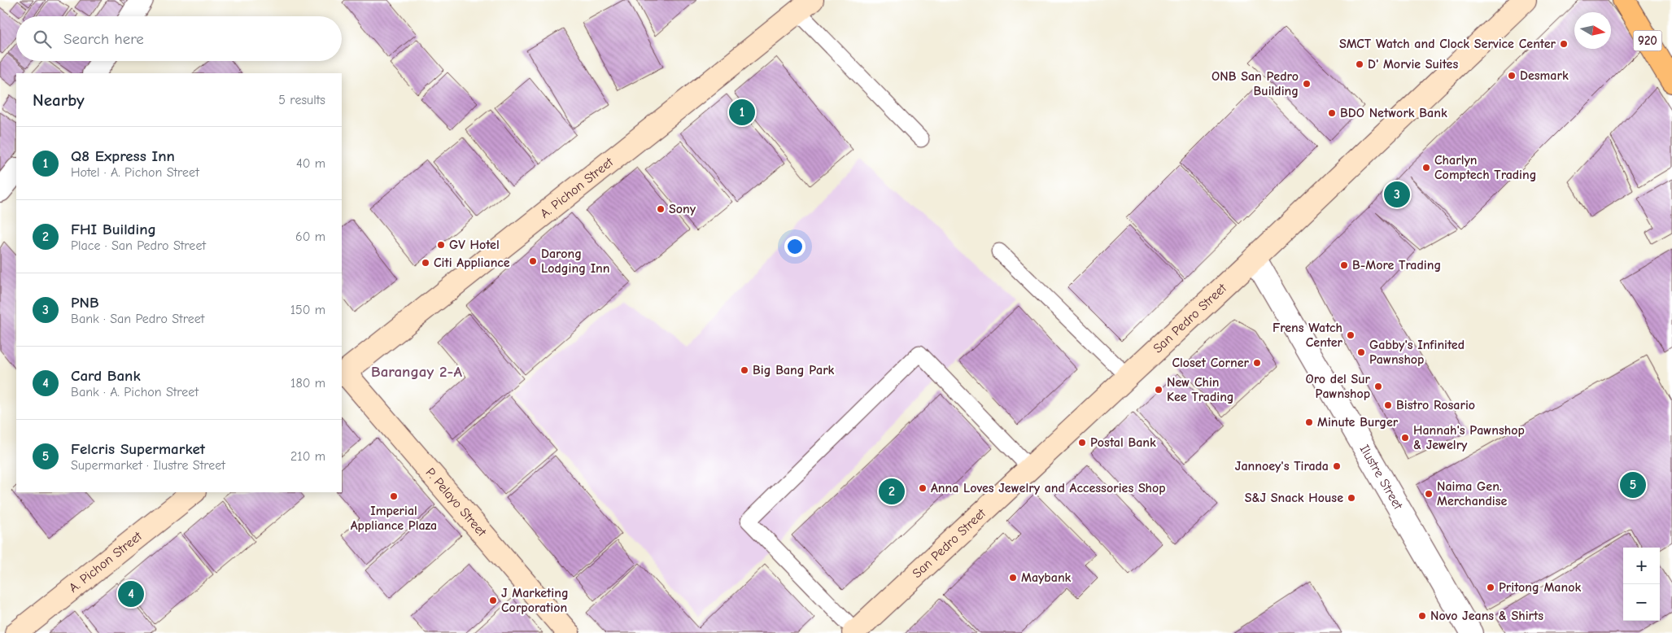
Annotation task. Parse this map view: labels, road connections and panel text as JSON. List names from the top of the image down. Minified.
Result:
{"streets":{"main road":["920","A. Pichon Street","San Pedro Street","P. Pelayo Street"],"street":["Ilustre Street"]},"crossings":[["A. Pichon Street","P. Pelayo Street"],["San Pedro Street","Ilustre Street"]],"districts":["Barangay 2-A"],"places":["SMCT Watch and Clock Service Center","D' Morvie Suites","Desmark","ONB San Pedro Building","BDO Network Bank","Charlyn Comptech Trading","Sony","GV Hotel","Darong Lodging Inn","Citi Appliance","B-More Trading","Frens Watch Center","Gabby's Infinited Pawnshop","Closet Corner","Big Bang Park","Oro del Sur Pawnshop","New Chin Kee Trading","Bistro Rosario","Minute Burger","Hannah's Pawnshop & Jewelry","Postal Bank","Jannoey's Tirada","Anna Loves Jewelry and Accessories Shop","Naima Gen. Merchandise","Imperial Appliance Plaza","S&J Snack House","Maybank","Pritong Manok","J Marketing Corporation","Novo Jeans & Shirts"],"north":"right","page":{"search":"Search here","heading":["Nearby","5 results"],"pins":["1","3","5","2","4"],"list":[{"mark":"1","name":"Q8 Express Inn","note":"Hotel · A. Pichon Street","value":"40 m"},{"mark":"2","name":"FHI Building","note":"Place · San Pedro Street","value":"60 m"},{"mark":"3","name":"PNB","note":"Bank · San Pedro Street","value":"150 m"},{"mark":"4","name":"Card Bank","note":"Bank · A. Pichon Street","value":"180 m"},{"mark":"5","name":"Felcris Supermarket","note":"Supermarket · Ilustre Street","value":"210 m"}],"map_buttons":["+","−"]}}
